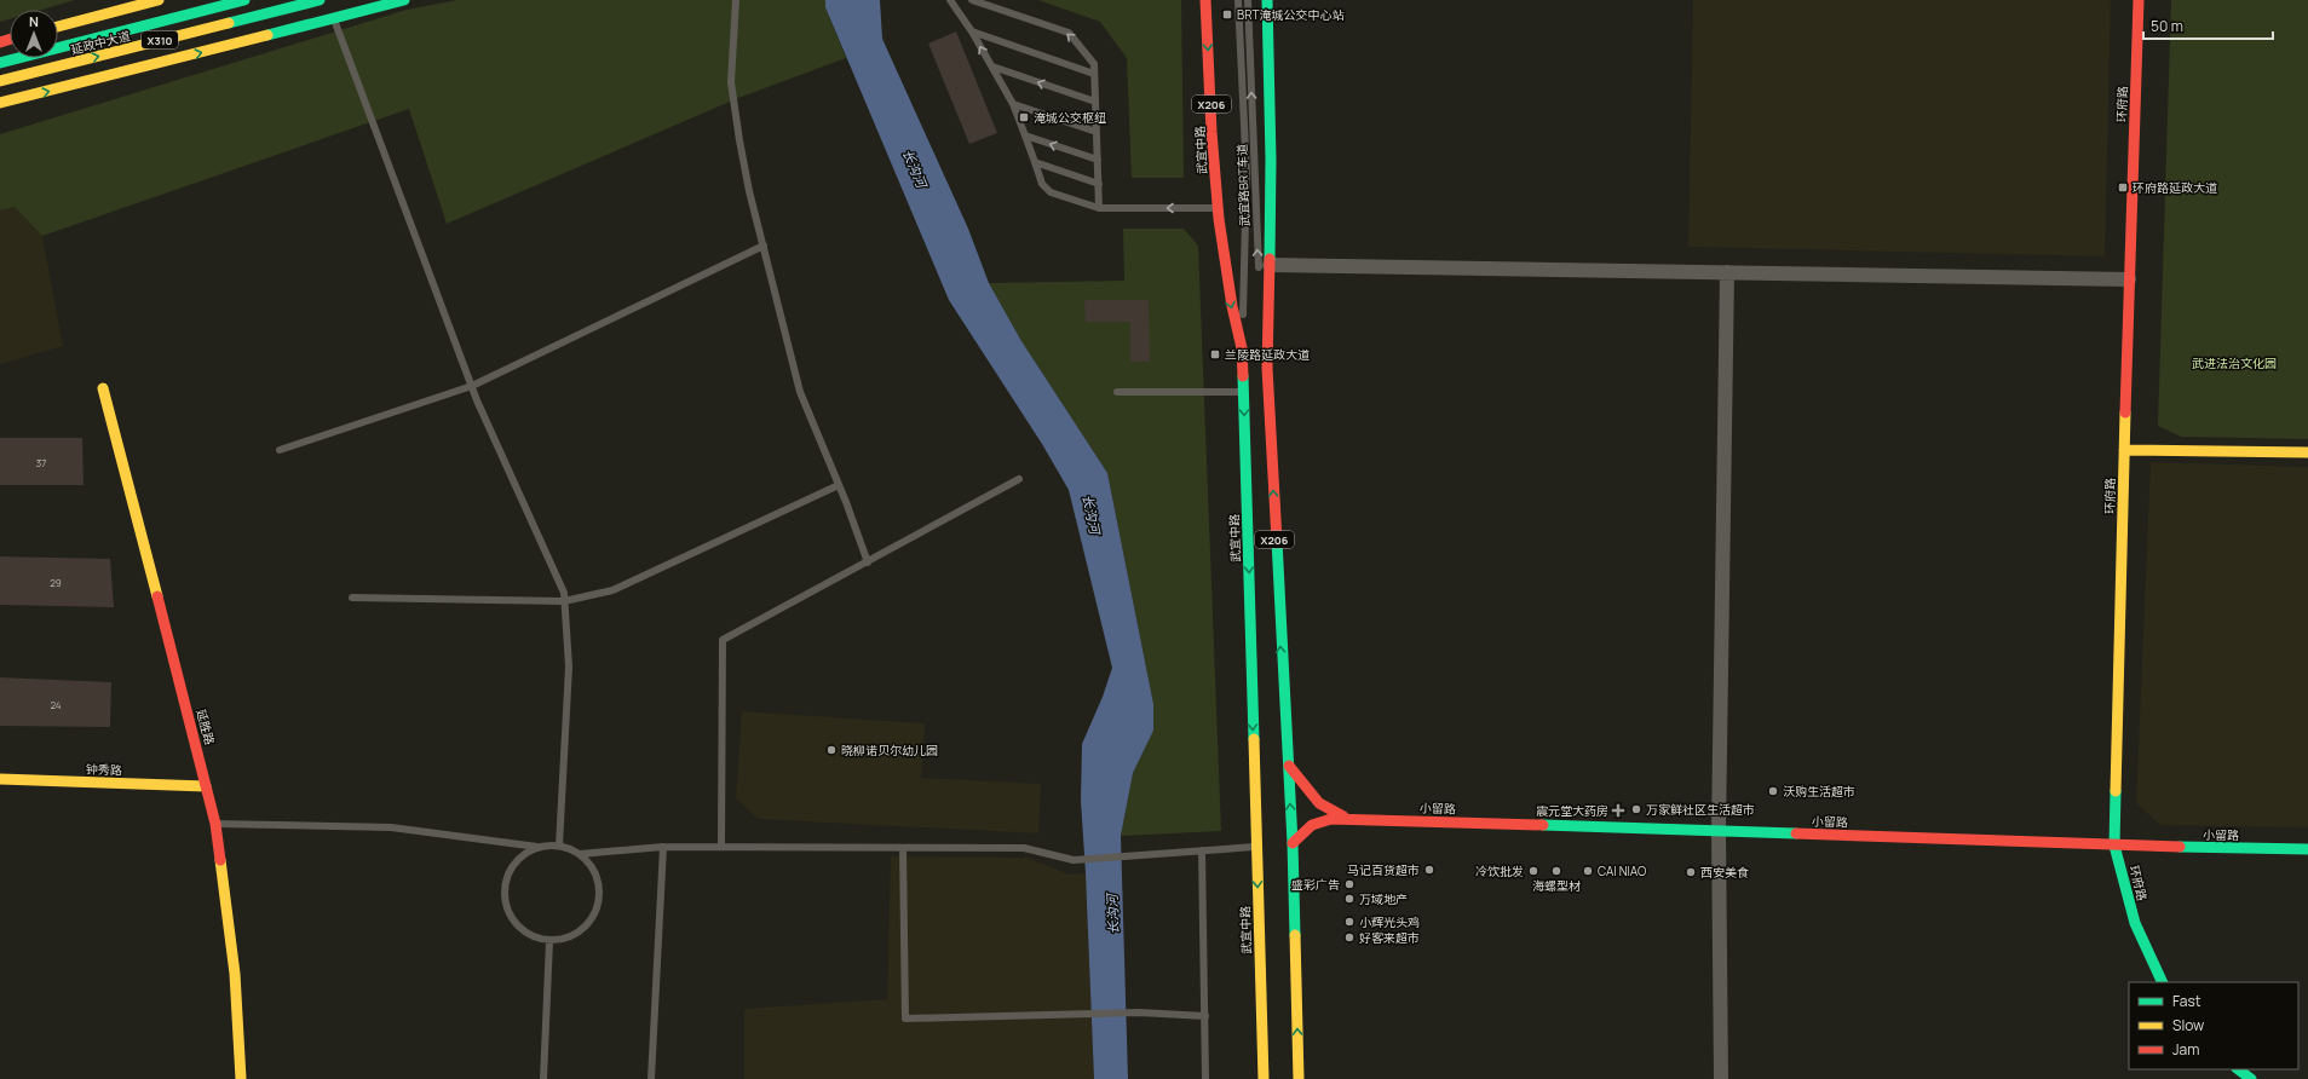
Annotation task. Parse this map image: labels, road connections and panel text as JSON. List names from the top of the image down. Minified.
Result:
{"streets":{"street":["X310","延政中大道","X206","环府路","武宜中路","延胜路","钟秀路","小留路"],"lane":["武宜路BRT车道"]},"crossings":[["X206","武宜路BRT车道"],["X206","小留路"],["环府路","小留路"],["武宜中路","武宜路BRT车道"],["延胜路","钟秀路"]],"water":["长沟河"],"parks":["武进法治文化园"],"places":{"transit":["BRT淹城公交中心站","淹城公交枢纽","环府路延政大道","兰陵路延政大道"],"other":["晓柳诺贝尔幼儿园","沃购生活超市","万家鲜社区生活超市","马记百货超市","冷饮批发","海螺型材","CAI NIAO","西安美食","盛彩广告","万域地产","小辉光头鸡","好客来超市"],"health":["震元堂大药房"]},"house_numbers":["37","29","24"],"legend":["Fast","Slow","Jam"],"scale_bar":"50 m","north":"top"}
